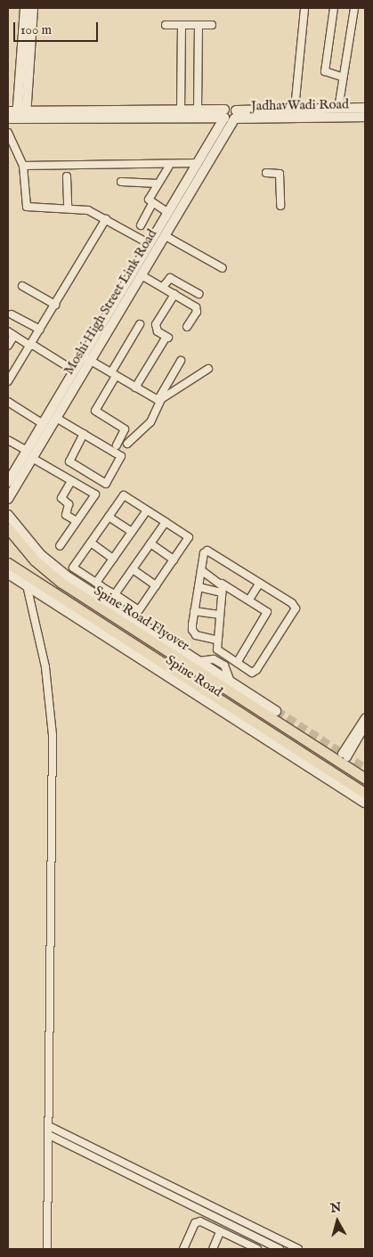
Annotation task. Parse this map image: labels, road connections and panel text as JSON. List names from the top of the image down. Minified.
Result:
{"streets":{"main road":["Spine Road Flyover","Spine Road"],"street":["JadhavWadi Road","Moshi High Street Link Road"]},"crossings":[["JadhavWadi Road","Moshi High Street Link Road"],["Spine Road Flyover","Spine Road"]],"scale_bar":"100 m","north":"top"}
